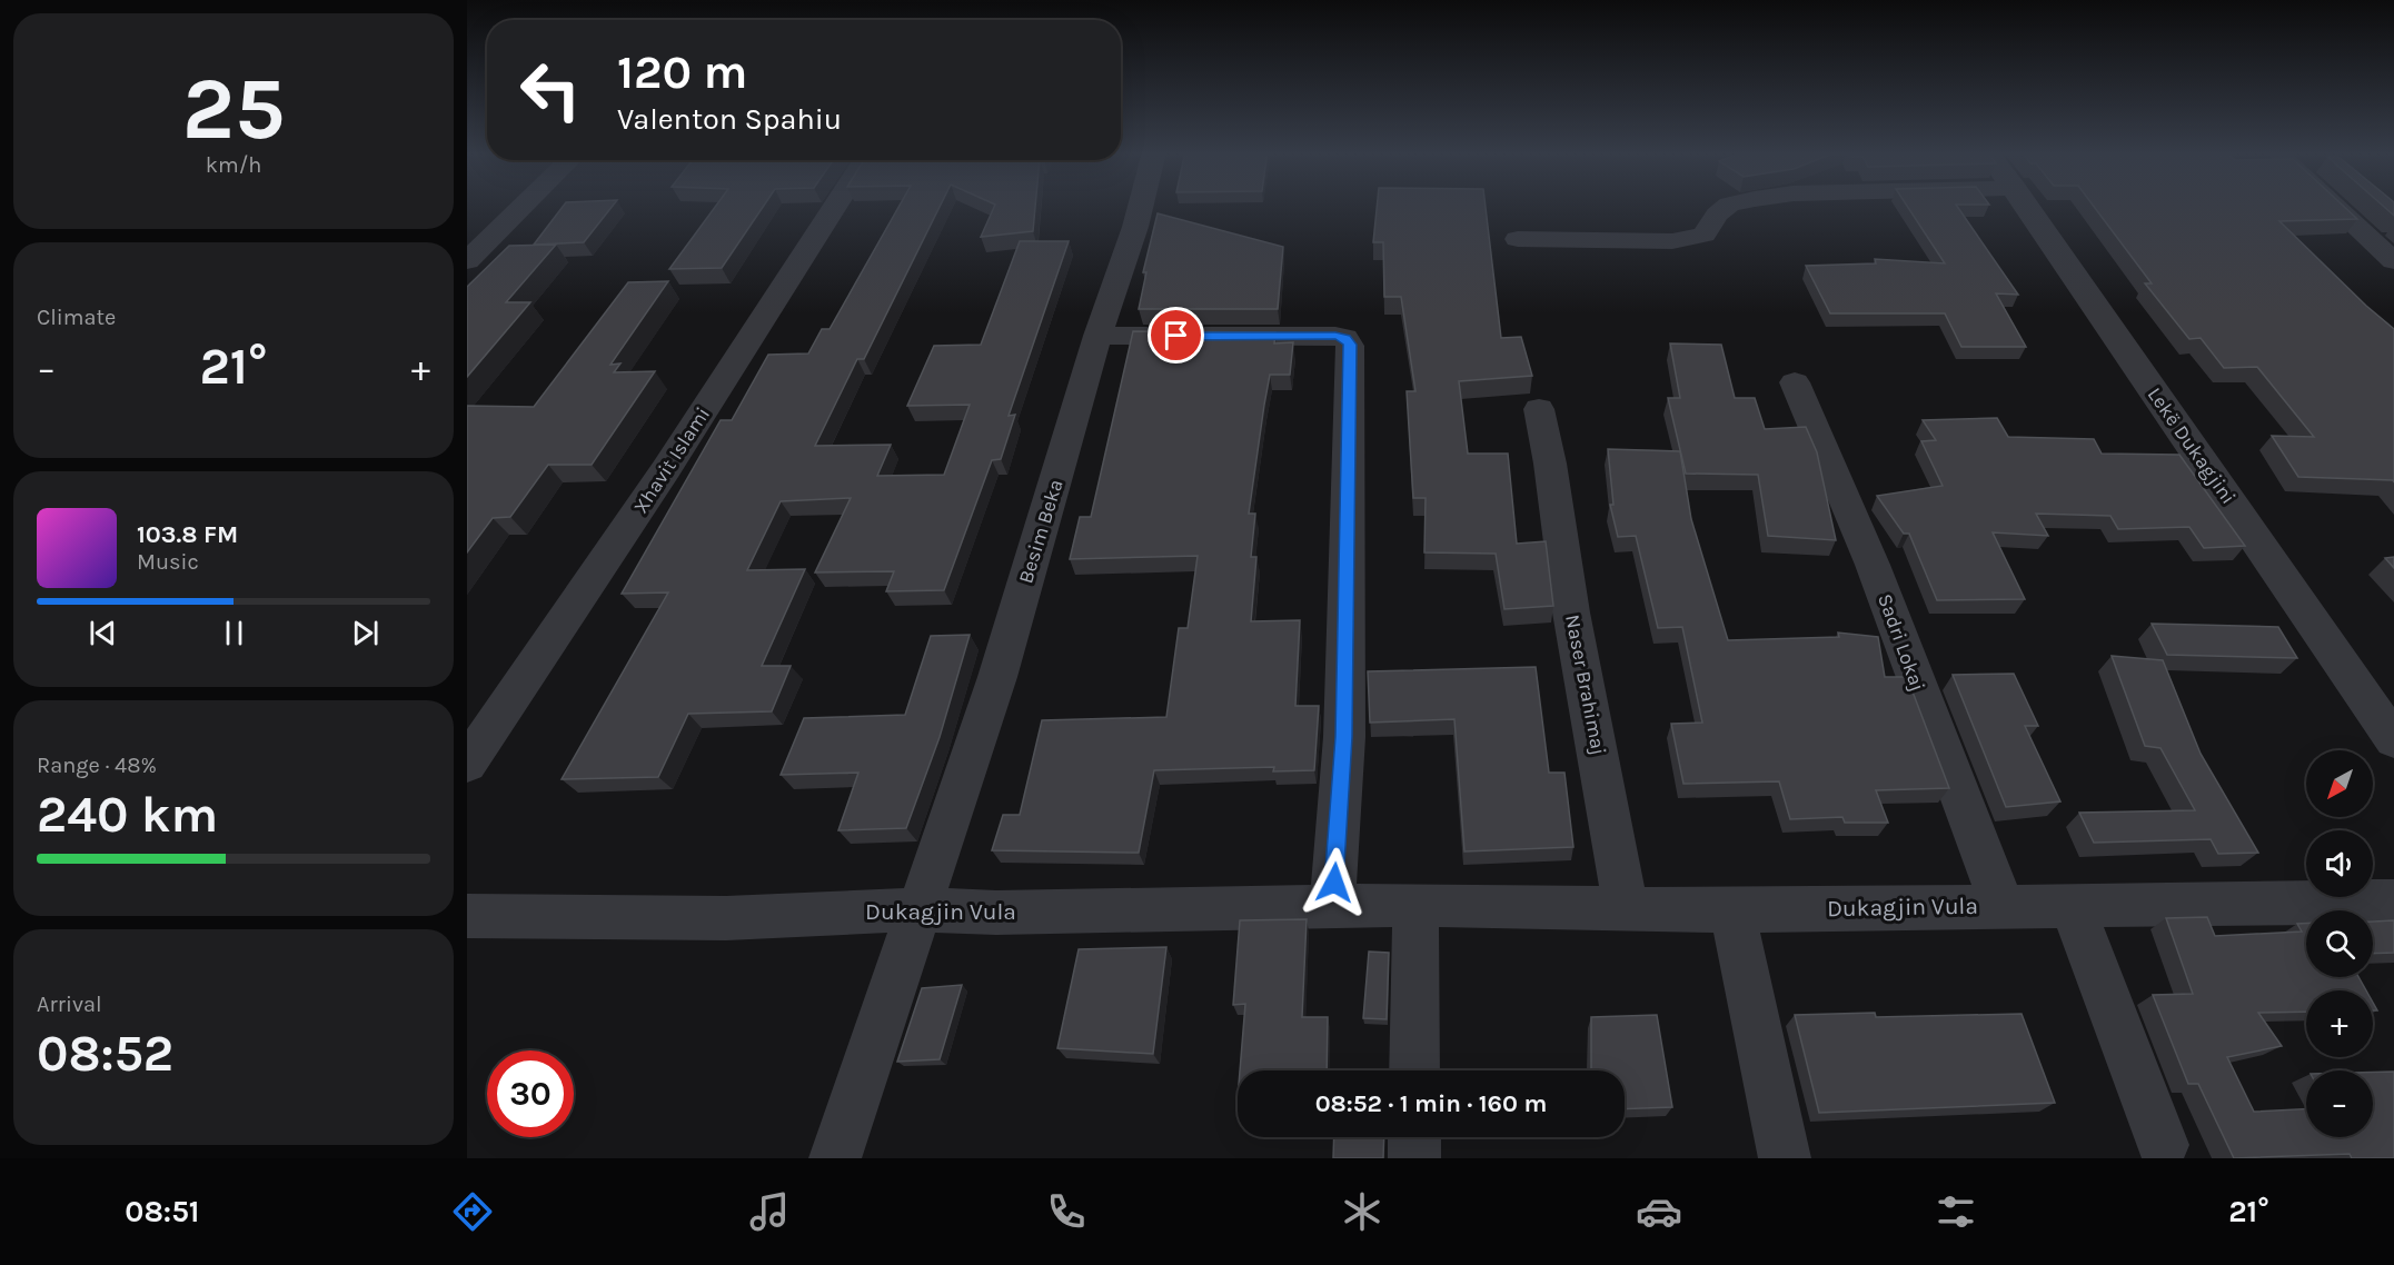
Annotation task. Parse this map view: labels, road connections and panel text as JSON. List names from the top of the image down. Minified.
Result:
{"streets":{"street":["Lekë Dukagjini","Xhavit Islami","Besim Beka","Sadri Lokaj","Naser Brahimaj","Dukagjin Vula"]},"crossings":[["Besim Beka","Dukagjin Vula"],["Sadri Lokaj","Dukagjin Vula"],["Naser Brahimaj","Dukagjin Vula"]],"north":"bottom left","page":{"tile":[["25","km/h"],"Climate",["Range · 48%","240 km"],["Arrival","08:52"]],"turn":["120 m","Valenton Spahiu"],"heat":["−","21°","+"],"song":["103.8 FM","Music"],"map_buttons":["+","−"],"limit":"30","trip":"08:52 · 1 min · 160 m","tabs":["08:51","21°"]}}
